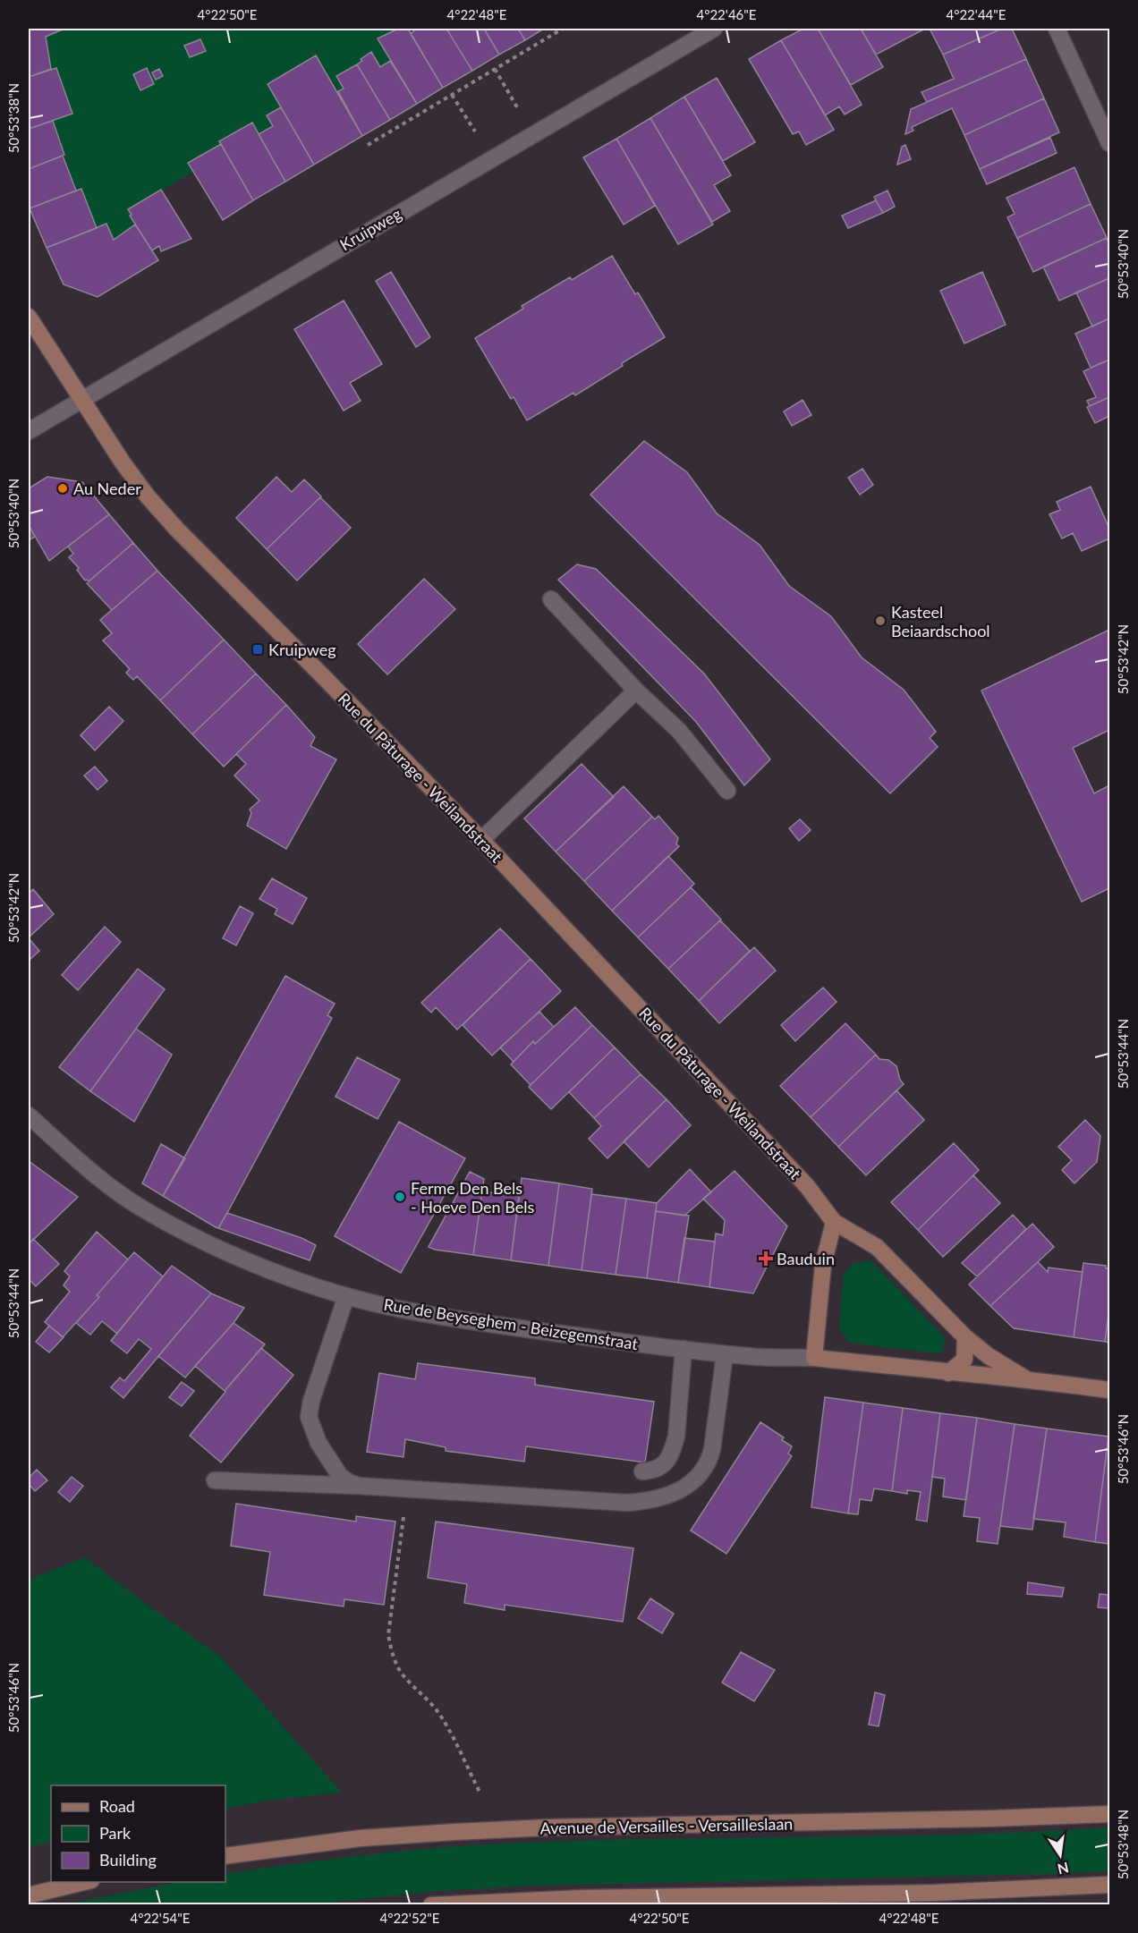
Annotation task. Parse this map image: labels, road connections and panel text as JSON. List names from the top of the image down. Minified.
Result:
{"streets":{"street":["Kruipweg","Rue du Pâturage - Weilandstraat","Rue de Beyseghem - Beizegemstraat","Avenue de Versailles - Versailleslaan"]},"crossings":[["Kruipweg","Rue du Pâturage - Weilandstraat"],["Rue du Pâturage - Weilandstraat","Rue de Beyseghem - Beizegemstraat"]],"places":{"other":["Au Neder","Kasteel Beiaardschool","Ferme Den Bels - Hoeve Den Bels"],"transit":["Kruipweg"],"health":["Bauduin"]},"legend":["Road","Park","Building"],"north":"bottom","coordinates":["4°22'50\"E","4°22'48\"E","4°22'46\"E","4°22'44\"E","50°53'38\"N","50°53'40\"N","50°53'42\"N","50°53'44\"N","50°53'46\"N","50°53'48\"N","4°22'54\"E","4°22'52\"E"]}
